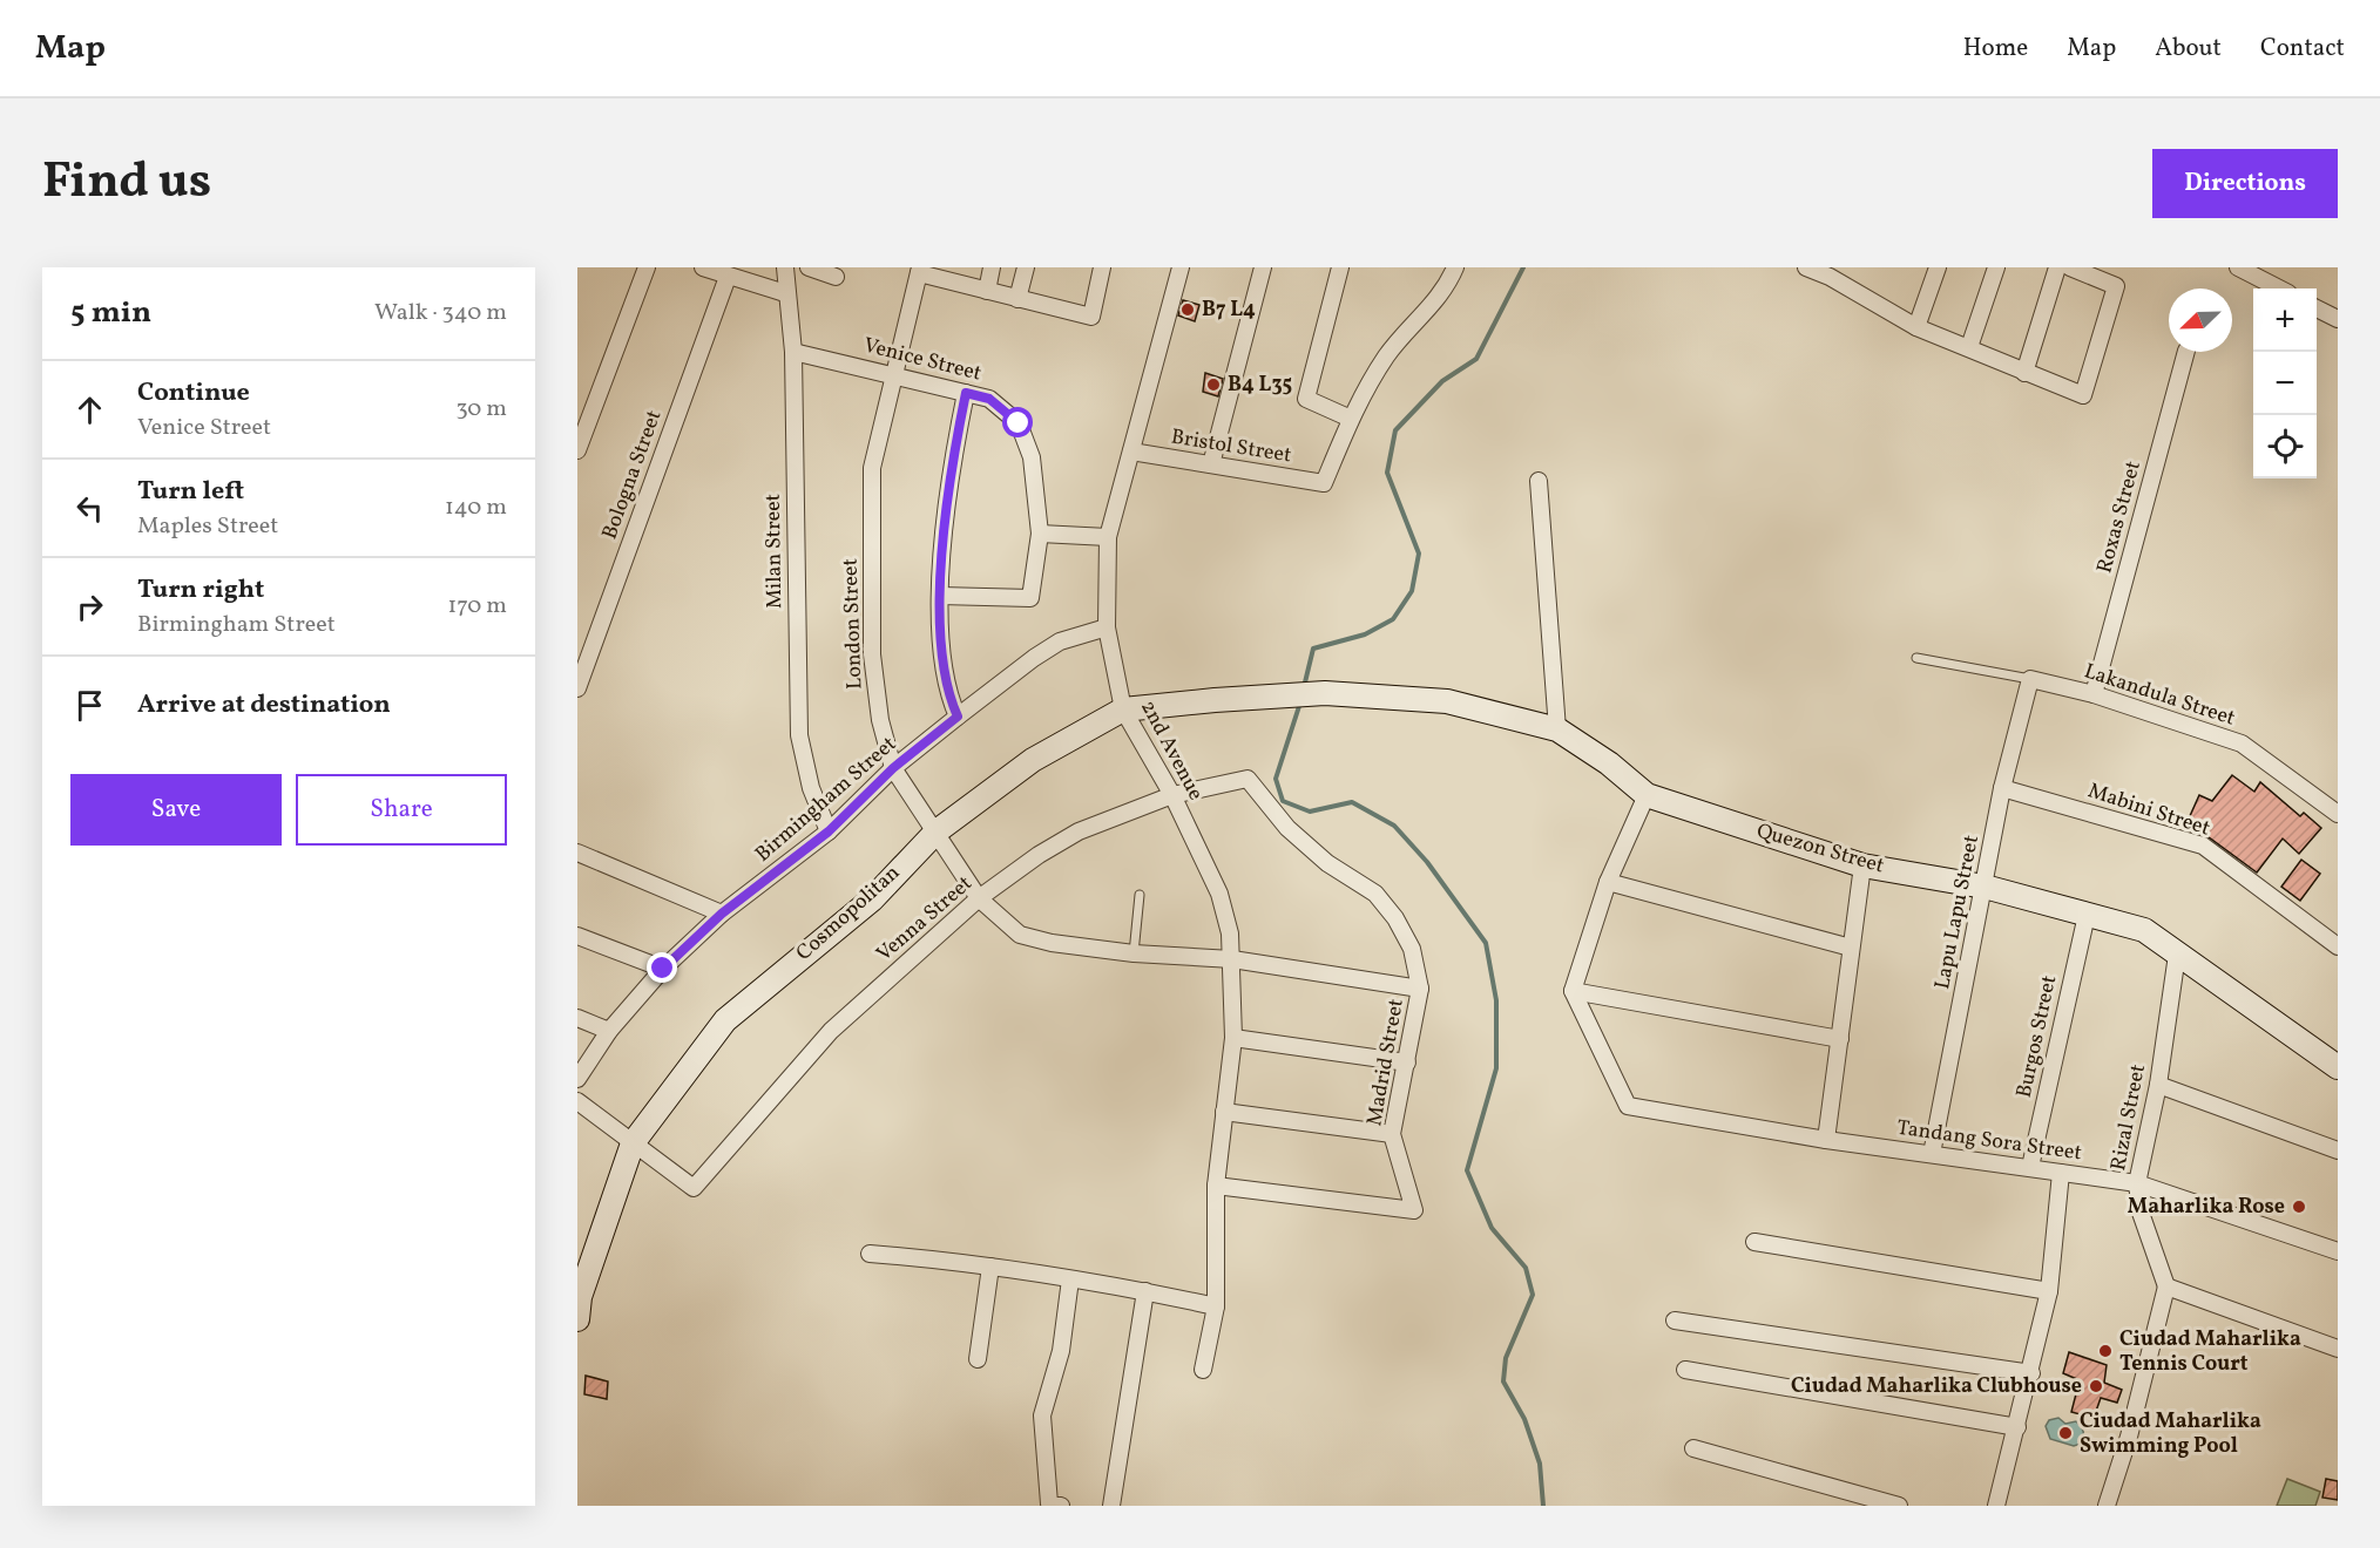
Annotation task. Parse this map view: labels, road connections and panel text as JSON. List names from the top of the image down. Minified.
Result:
{"streets":{"street":["Venice Street","Bristol Street","Bologna Street","Roxas Street","Milan Street","London Street","Lakandula Street","2nd Avenue","Birmingham Street","Mabini Street","Quezon Street","Lapu Lapu Street","Cosmopolitan","Venna Street","Burgos Street","Madrid Street","Rizal Street","Tandang Sora Street"]},"crossings":[["Venice Street","Milan Street"],["Venice Street","London Street"],["Bristol Street","2nd Avenue"],["Roxas Street","Lakandula Street"],["Milan Street","Birmingham Street"],["London Street","2nd Avenue"],["London Street","Birmingham Street"],["London Street","Cosmopolitan"],["London Street","Venna Street"],["London Street","Madrid Street"],["Lakandula Street","Lapu Lapu Street"],["2nd Avenue","Birmingham Street"],["2nd Avenue","Cosmopolitan"],["2nd Avenue","Venna Street"],["2nd Avenue","Madrid Street"],["Mabini Street","Lapu Lapu Street"],["Quezon Street","Lapu Lapu Street"],["Quezon Street","Cosmopolitan"],["Quezon Street","Burgos Street"],["Quezon Street","Rizal Street"],["Lapu Lapu Street","Tandang Sora Street"],["Cosmopolitan","Venna Street"],["Venna Street","Madrid Street"],["Burgos Street","Tandang Sora Street"],["Rizal Street","Tandang Sora Street"]],"places":["B7 L4","B4 L35","Maharlika Rose","Ciudad Maharlika Tennis Court","Ciudad Maharlika Clubhouse","Ciudad Maharlika Swimming Pool"],"north":"bottom left","page":{"header":"Map","nav":["Home","Map","About","Contact"],"title":"Find us","buttons":["Directions",["Save","Share"]],"heading":["5 min","Walk · 340 m"],"map_buttons":["+","−"],"list":[["Continue","Venice Street","30 m"],["Turn left","Maples Street","140 m"],["Turn right","Birmingham Street","170 m"],"Arrive at destination"]}}
